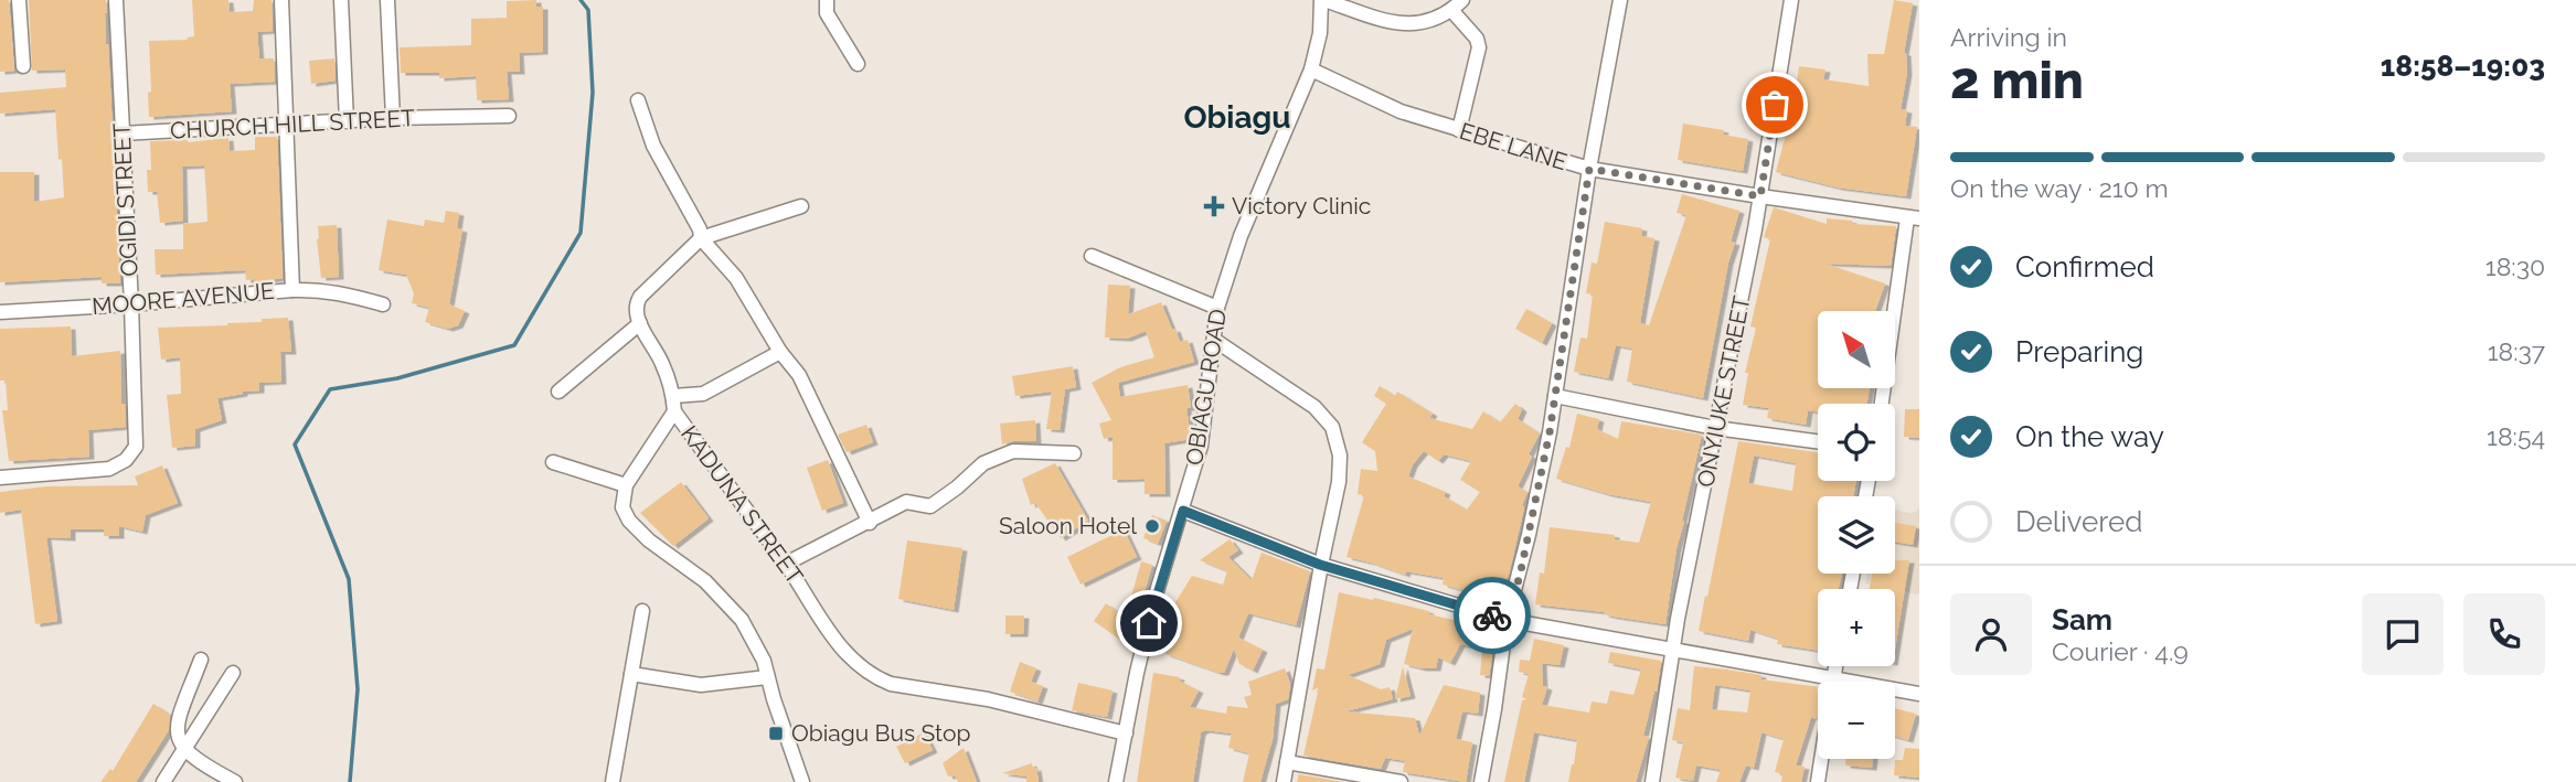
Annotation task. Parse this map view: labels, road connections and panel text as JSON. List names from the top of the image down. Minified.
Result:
{"streets":{"street":["CHURCH HILL STREET","EBE LANE","OGIDI STREET","MOORE AVENUE","OBIAGU ROAD","ONYIUKE STREET","KADUNA STREET"]},"crossings":[["CHURCH HILL STREET","OGIDI STREET"],["CHURCH HILL STREET","MOORE AVENUE"],["EBE LANE","OBIAGU ROAD"],["EBE LANE","ONYIUKE STREET"],["OGIDI STREET","MOORE AVENUE"],["OBIAGU ROAD","KADUNA STREET"]],"districts":["Obiagu"],"places":{"health":["Victory Clinic"],"other":["Saloon Hotel"],"transit":["Obiagu Bus Stop"]},"north":"top left","page":{"heading":["2 min","Arriving in","18:58–19:03"],"panel":["Sam","Courier · 4.9"],"bar":"On the way · 210 m","list":[["Confirmed","18:30"],["Preparing","18:37"],["On the way","18:54"],"Delivered"],"map_buttons":["+","−"]}}
